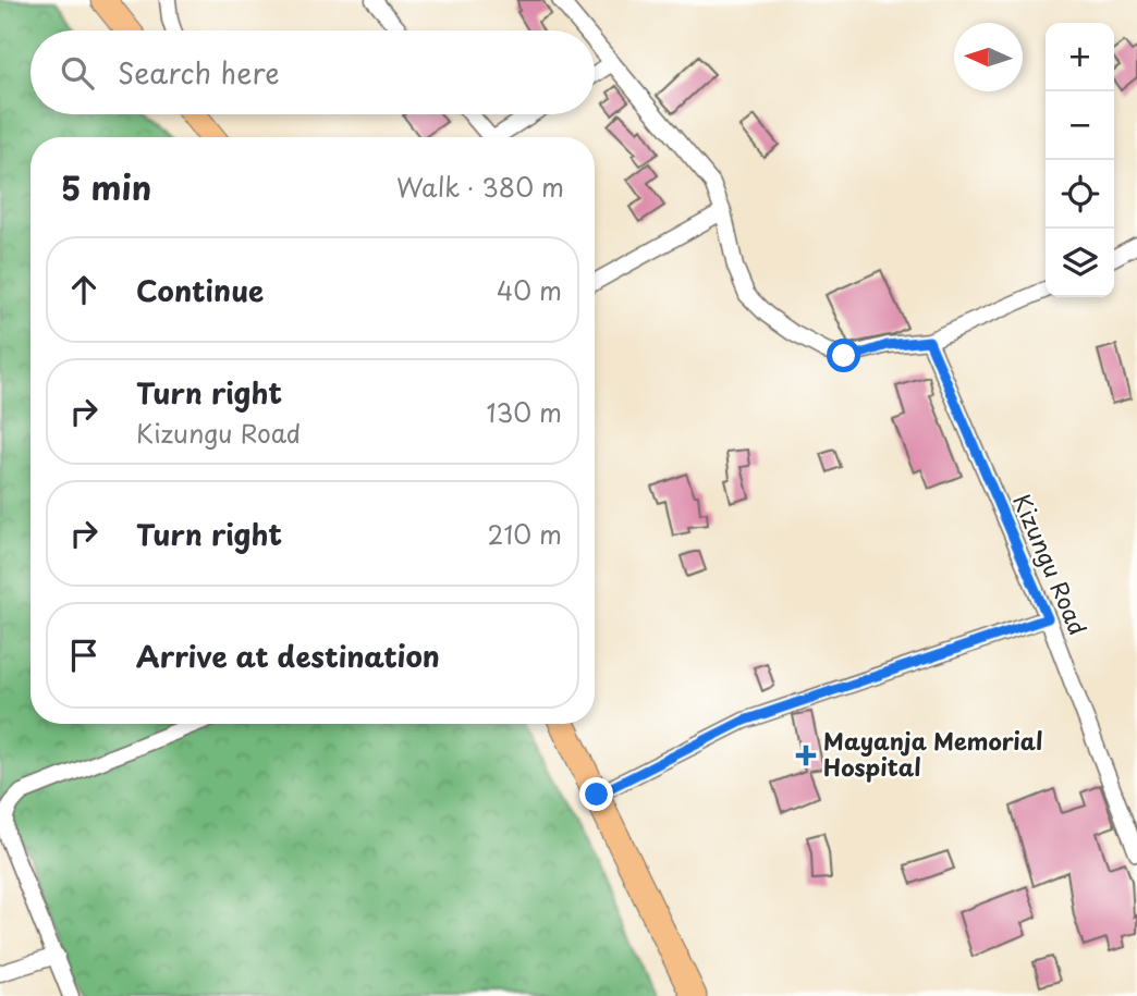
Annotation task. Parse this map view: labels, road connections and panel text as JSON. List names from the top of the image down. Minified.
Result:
{"streets":{"street":["Kizungu Road"]},"places":{"health":["Mayanja Memorial Hospital"]},"north":"left","page":{"map_buttons":["+","−"],"search":"Search here","heading":["5 min","Walk · 380 m"],"list":[["Continue","40 m"],["Turn right","Kizungu Road","130 m"],["Turn right","210 m"],"Arrive at destination"]}}
